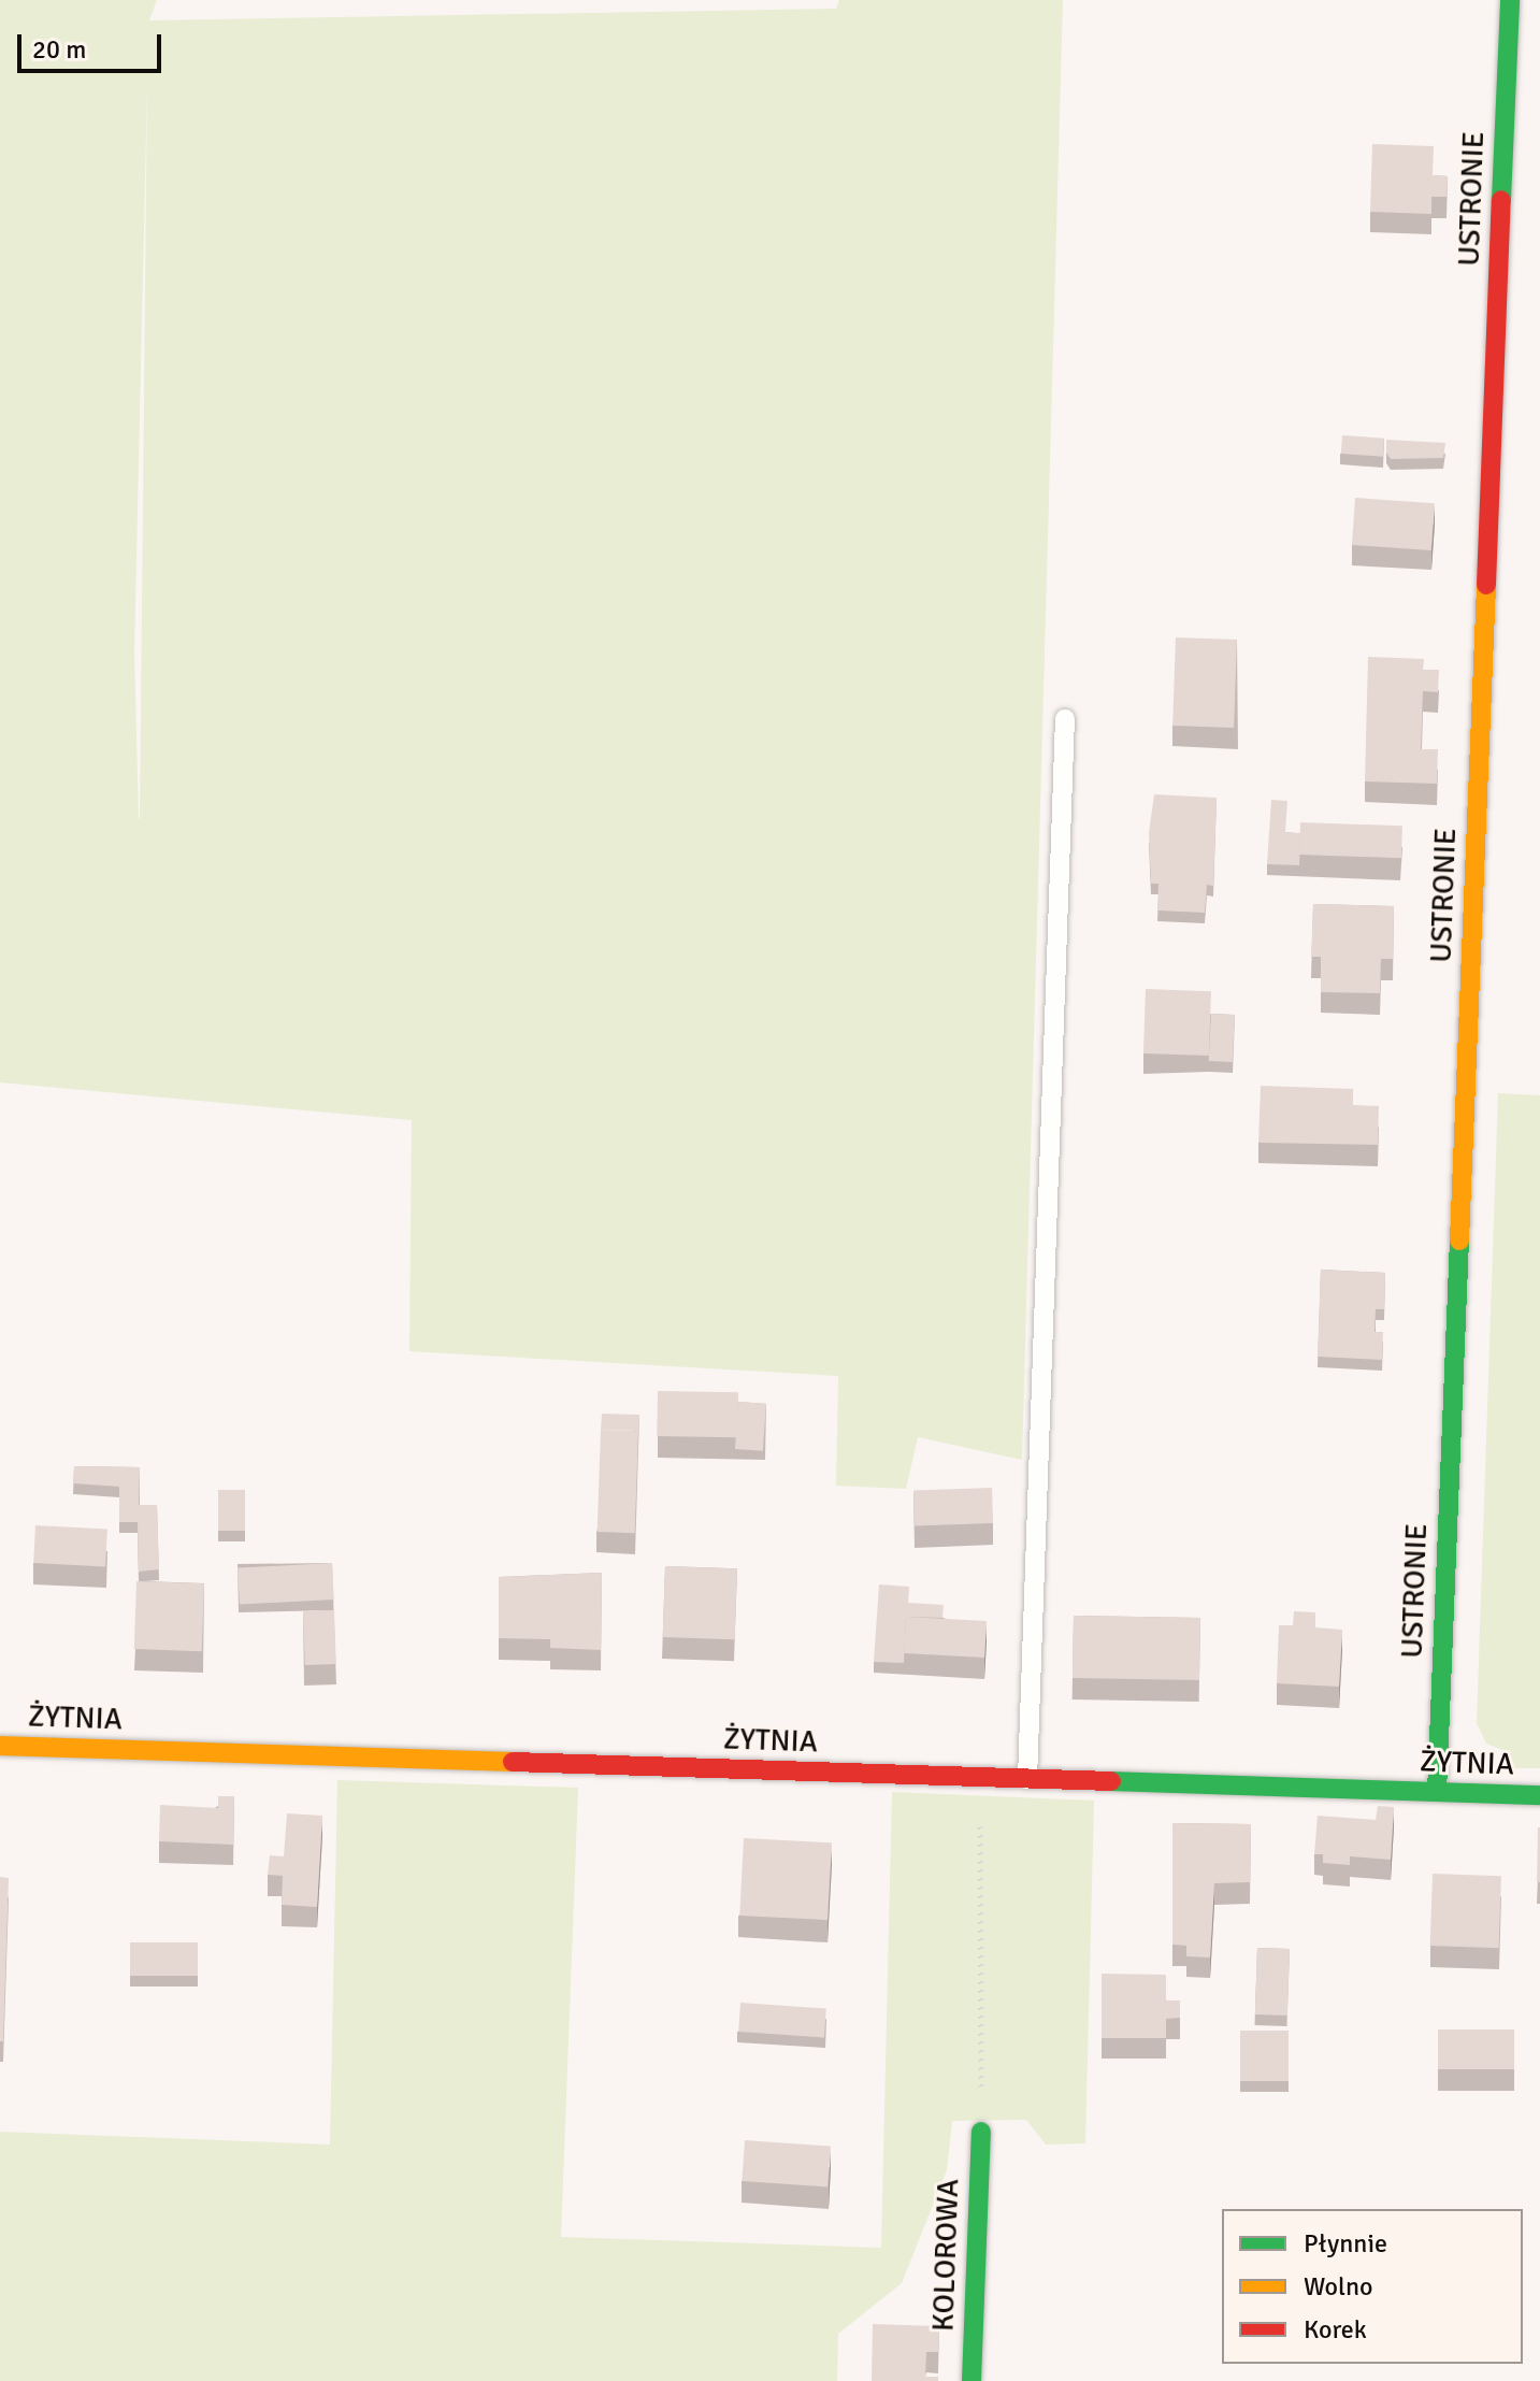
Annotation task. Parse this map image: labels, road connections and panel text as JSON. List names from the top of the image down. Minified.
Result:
{"streets":{"street":["USTRONIE","ŻYTNIA","KOLOROWA"]},"crossings":[["USTRONIE","ŻYTNIA"]],"legend":["Płynnie","Wolno","Korek"],"scale_bar":"20 m"}
